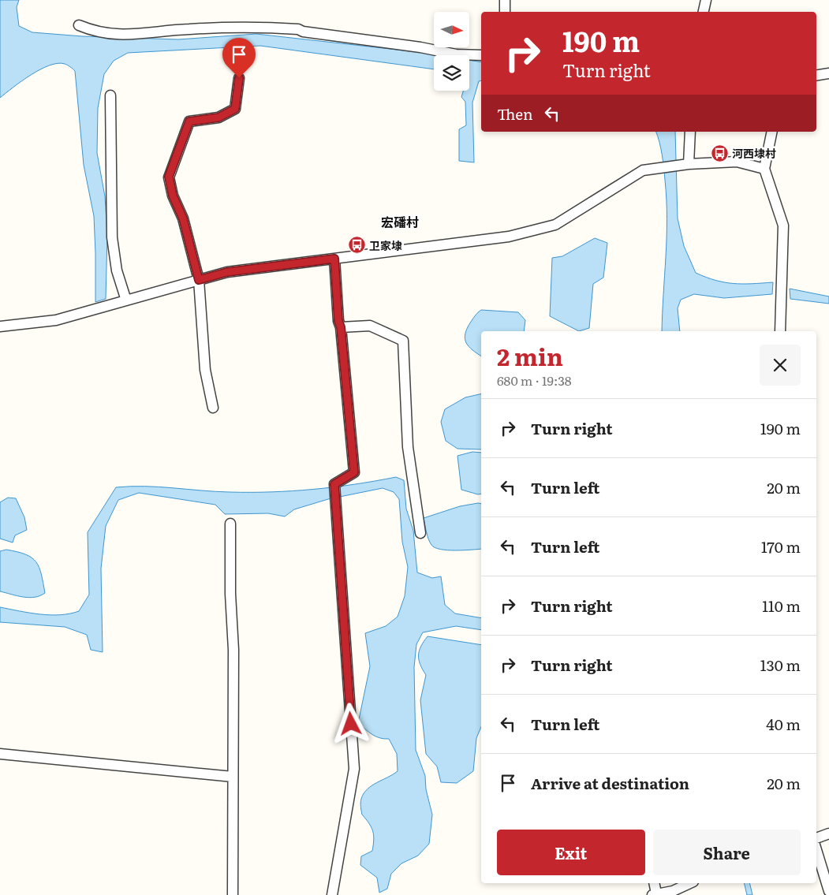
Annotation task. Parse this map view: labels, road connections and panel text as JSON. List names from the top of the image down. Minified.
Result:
{"districts":["宏磻村"],"places":{"bus stop":["河西埭村","卫家埭"]},"north":"right","page":{"turn":["190 m","Turn right"],"then":"Then","heading":["2 min","680 m · 19:38"],"list":[{"name":"Turn right","value":"190 m"},{"name":"Turn left","value":"20 m"},{"name":"Turn left","value":"170 m"},{"name":"Turn right","value":"110 m"},{"name":"Turn right","value":"130 m"},{"name":"Turn left","value":"40 m"},{"name":"Arrive at destination","value":"20 m"}],"buttons":["Exit","Share"]}}
